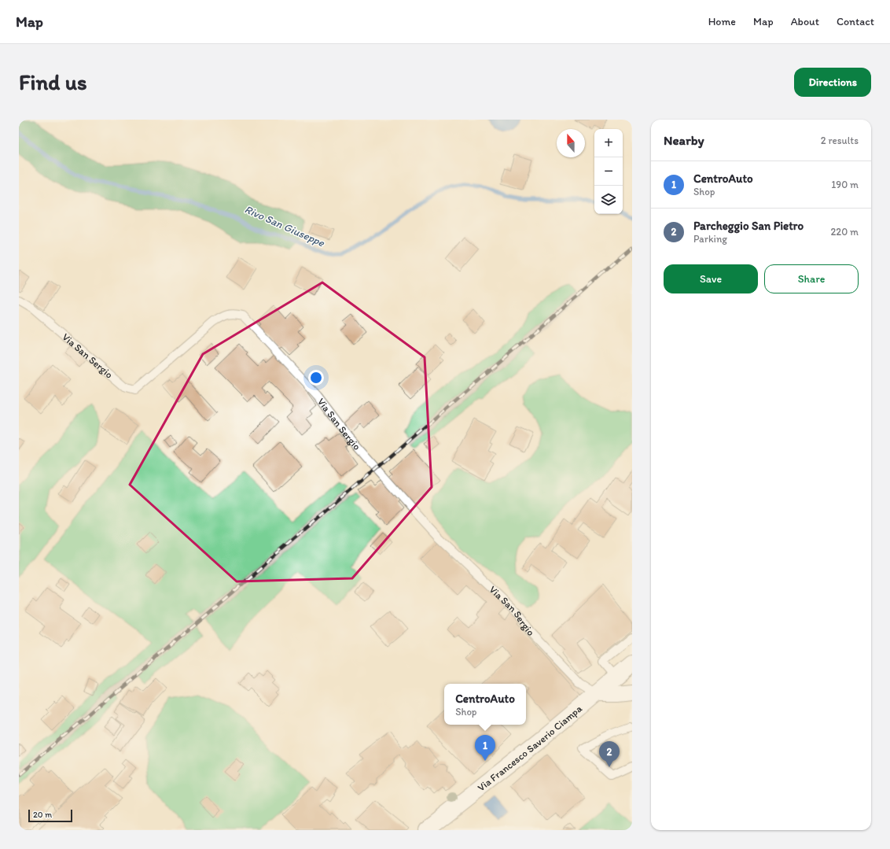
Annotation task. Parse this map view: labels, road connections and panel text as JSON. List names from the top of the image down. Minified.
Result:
{"streets":{"street":["Via Francesco Saverio Ciampa"],"lane":["Via San Sergio"]},"crossings":[["Via San Sergio","Via Francesco Saverio Ciampa"]],"water":["Rivo San Giuseppe"],"scale_bar":"20 m","north":"top","page":{"header":"Map","nav":["Home","Map","About","Contact"],"buttons":["Directions",["Save","Share"]],"title":"Find us","heading":["Nearby","2 results"],"map_buttons":["+","−"],"list":[{"mark":"1","name":"CentroAuto","note":"Shop","value":"190 m"},{"mark":"2","name":"Parcheggio San Pietro","note":"Parking","value":"220 m"}],"popup":["CentroAuto","Shop"],"pins":["1","2"],"scale":"20 m"}}
